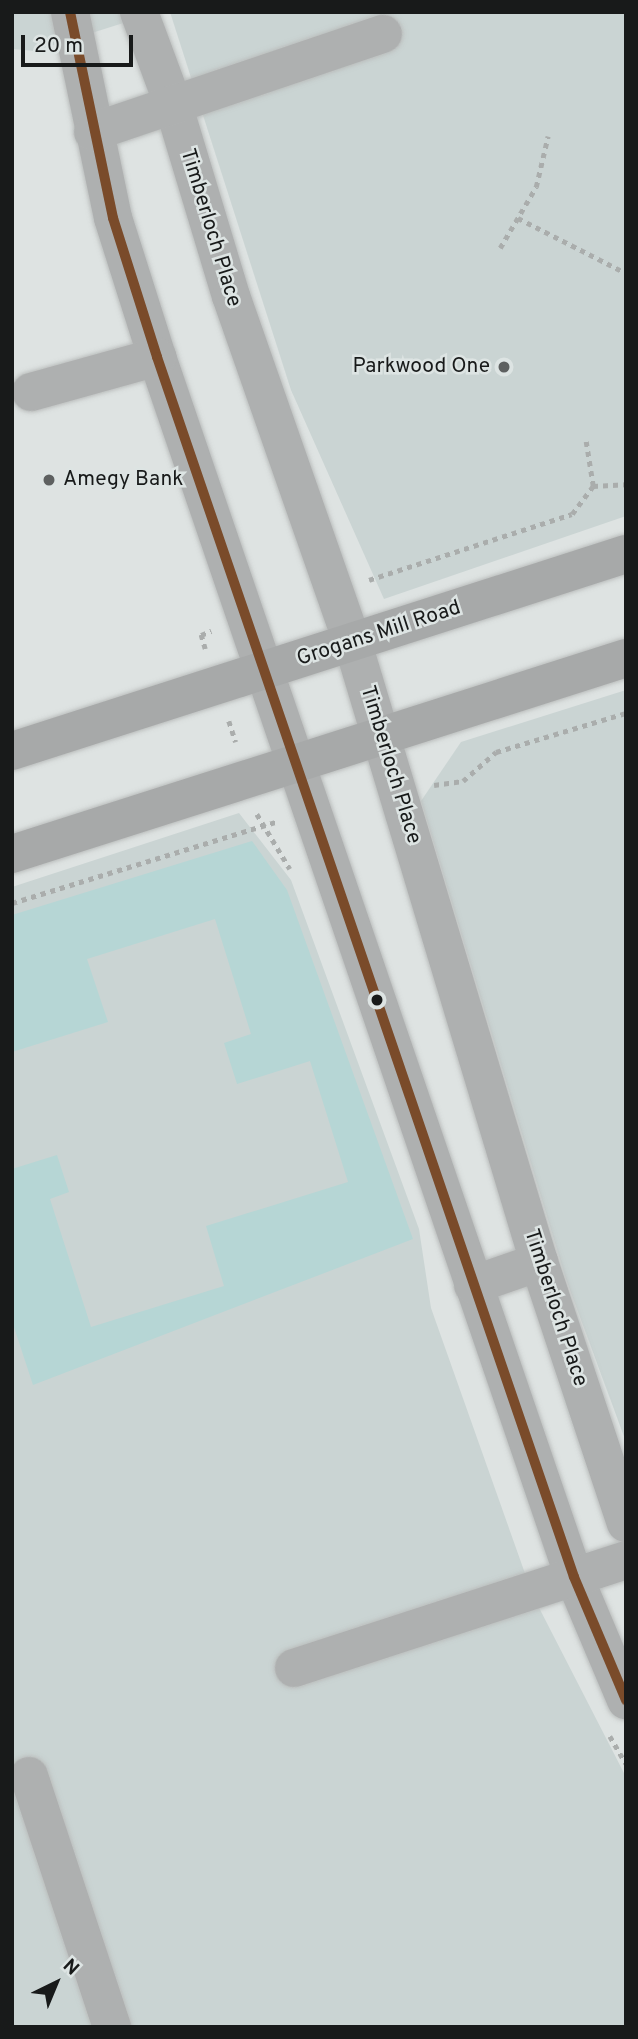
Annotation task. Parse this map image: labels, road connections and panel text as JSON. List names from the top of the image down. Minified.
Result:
{"streets":{"main road":["Grogans Mill Road"],"street":["Timberloch Place"]},"crossings":[["Timberloch Place","Grogans Mill Road"]],"places":["Parkwood One","Amegy Bank"],"scale_bar":"20 m","north":"top right"}
